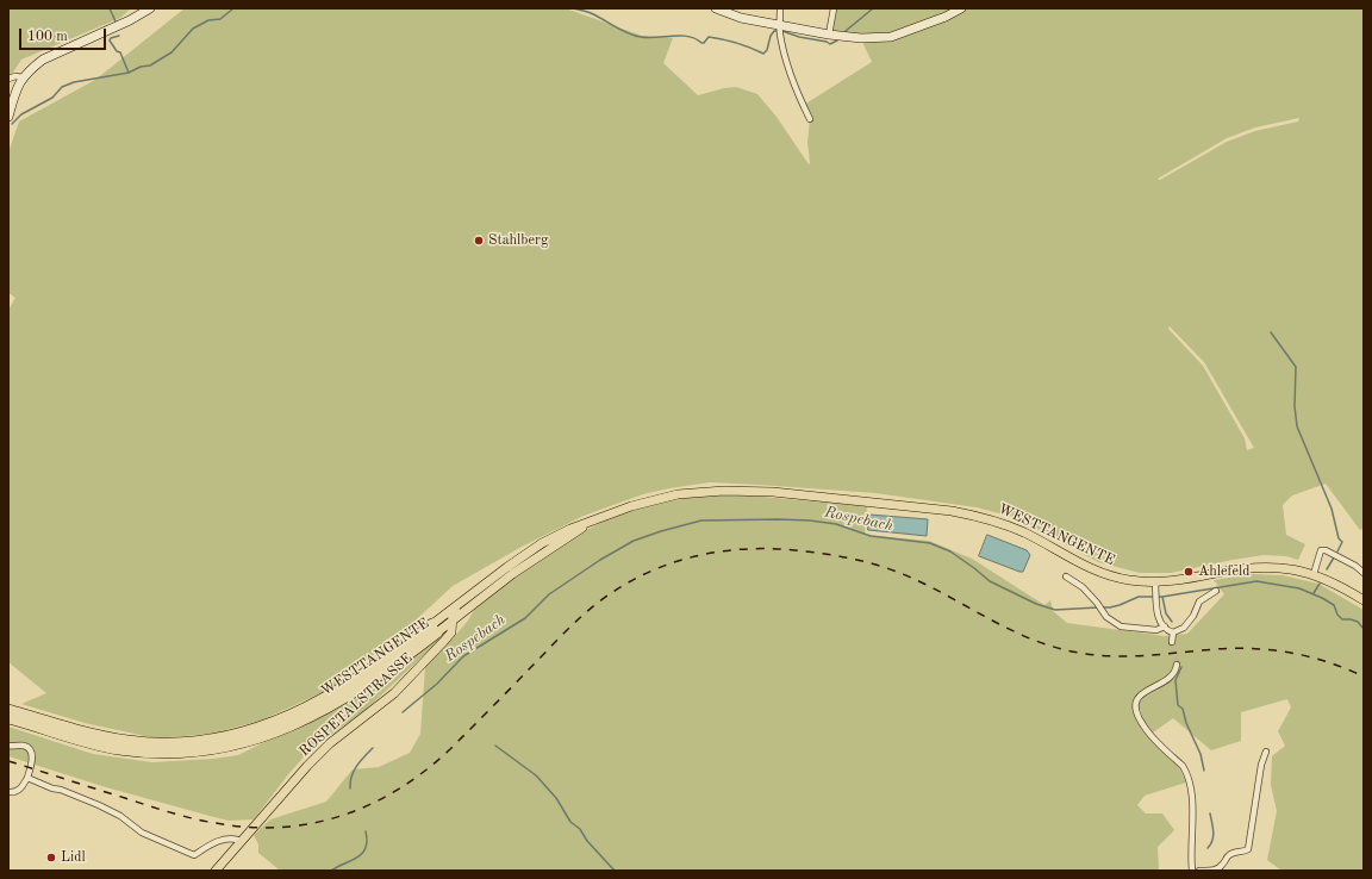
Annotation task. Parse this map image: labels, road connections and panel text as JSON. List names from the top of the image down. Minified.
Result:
{"streets":{"highway":["WESTTANGENTE"],"main road":["ROSPETALSTRASSE"]},"crossings":[["WESTTANGENTE","ROSPETALSTRASSE"]],"water":["Rospebach"],"places":["Stahlberg","Ahlefeld","Lidl"],"scale_bar":"100 m"}
